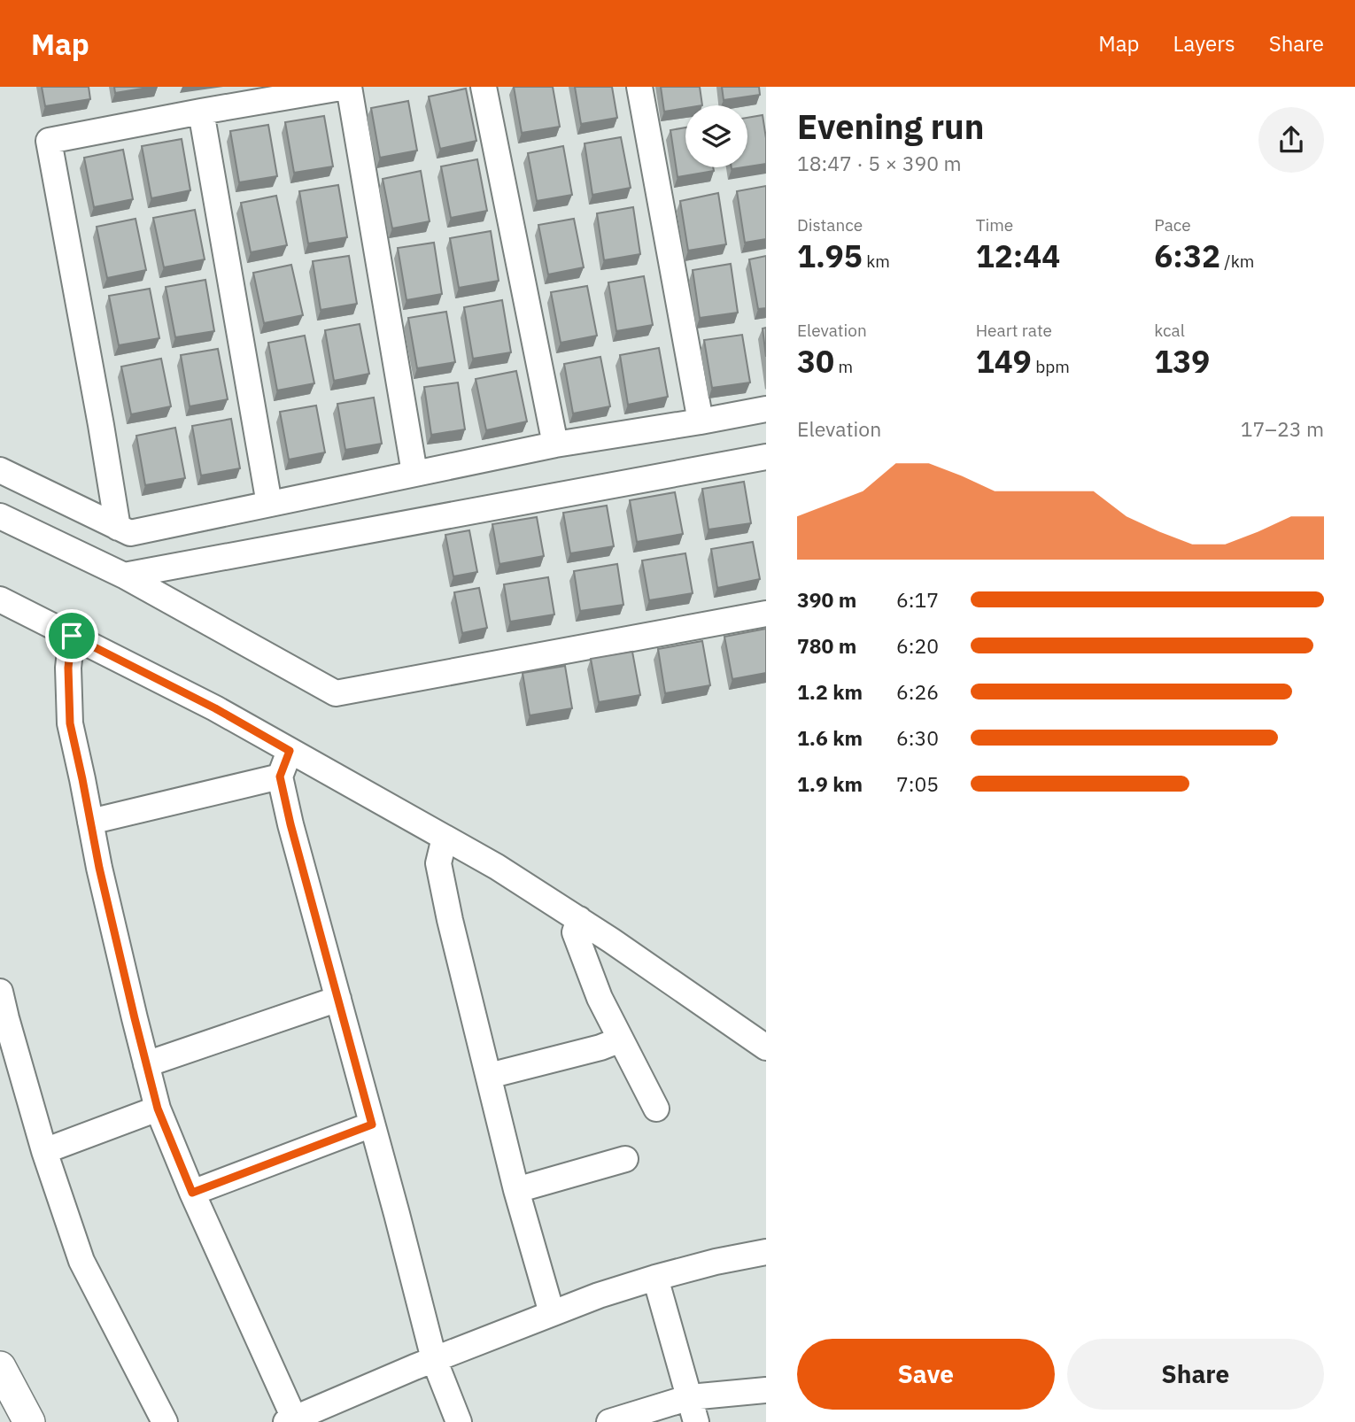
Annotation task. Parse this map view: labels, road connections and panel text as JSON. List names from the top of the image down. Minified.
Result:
{"page":{"header":"Map","nav":["Map","Layers","Share"],"heading":["Evening run","18:47 · 5 × 390 m"],"stats":[["Distance","1.95 km"],["Time","12:44"],["Pace","6:32 /km"],["Elevation","30 m"],["Heart rate","149 bpm"],["kcal","139"]],"chart":["Elevation","17–23 m"],"list":[{"name":"390 m","note":"6:17"},{"name":"780 m","note":"6:20"},{"name":"1.2 km","note":"6:26"},{"name":"1.6 km","note":"6:30"},{"name":"1.9 km","note":"7:05"}],"buttons":["Save","Share"]}}
